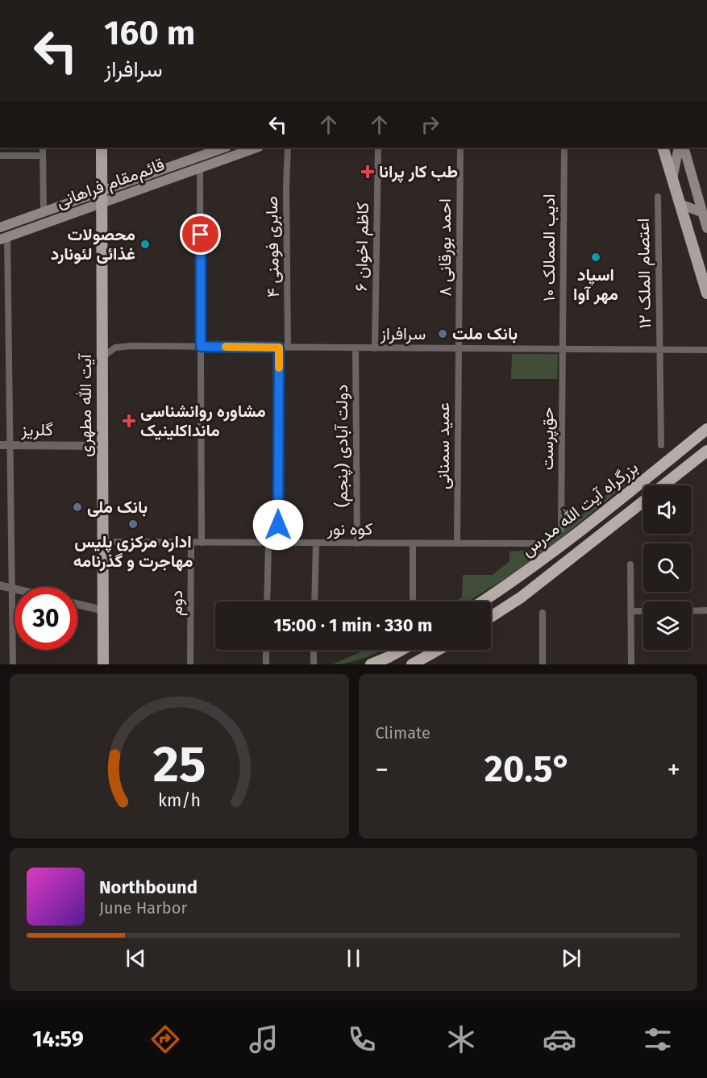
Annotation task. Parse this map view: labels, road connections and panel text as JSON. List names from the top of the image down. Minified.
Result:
{"streets":{"highway":["بزرگراه آیت الله مدرس"],"main road":["قائم‌مقام فراهانی","آیت الله مطهری"],"street":["صابری فومنی ۴","کاظم اخوان ۶","احمد بورقانی ۸","ادیب الممالک ۱۰","اعتصام الملک ۱۲","سرافراز","گلریز","حق‌پرست","دولت آبادی (پنجم)","عمید سمنانی","کوه نور","دوم"]},"crossings":[["قائم‌مقام فراهانی","آیت الله مطهری"],["صابری فومنی ۴","سرافراز"],["کاظم اخوان ۶","سرافراز"],["احمد بورقانی ۸","سرافراز"],["احمد بورقانی ۸","عمید سمنانی"],["ادیب الممالک ۱۰","سرافراز"],["ادیب الممالک ۱۰","حق‌پرست"],["اعتصام الملک ۱۲","سرافراز"],["سرافراز","آیت الله مطهری"],["سرافراز","حق‌پرست"],["سرافراز","دولت آبادی (پنجم)"],["سرافراز","عمید سمنانی"],["آیت الله مطهری","گلریز"],["آیت الله مطهری","کوه نور"],["دولت آبادی (پنجم)","کوه نور"],["عمید سمنانی","کوه نور"],["کوه نور","دوم"]],"places":{"health":["طب کار پرانا","مشاوره روانشناسی مانداکلینیک"],"other":["محصولات غذائی لئونارد","اسپاد مهر آوا","بانک ملت","بانک ملی","اداره مرکزی پلیس مهاجرت و گذرنامه"]},"page":{"turn":["160 m","سرافراز"],"limit":"30","trip":"15:00 · 1 min · 330 m","tile":"Climate","heat":["−","20.5°","+"],"song":["Northbound","June Harbor"],"tabs":"14:59","gauge":["25","km/h"]}}
